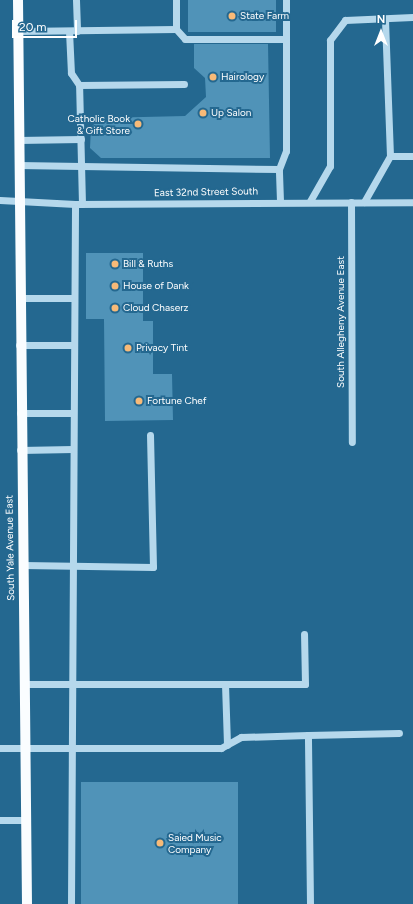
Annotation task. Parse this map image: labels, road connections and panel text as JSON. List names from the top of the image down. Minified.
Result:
{"streets":{"main road":["South Yale Avenue East"],"street":["East 32nd Street South","South Allegheny Avenue East"]},"crossings":[["East 32nd Street South","South Allegheny Avenue East"],["East 32nd Street South","South Yale Avenue East"]],"places":["State Farm","Hairology","Up Salon","Catholic Book & Gift Store","Bill & Ruths","House of Dank","Cloud Chaserz","Privacy Tint","Fortune Chef","Saied Music Company"],"scale_bar":"20 m","north":"top"}
